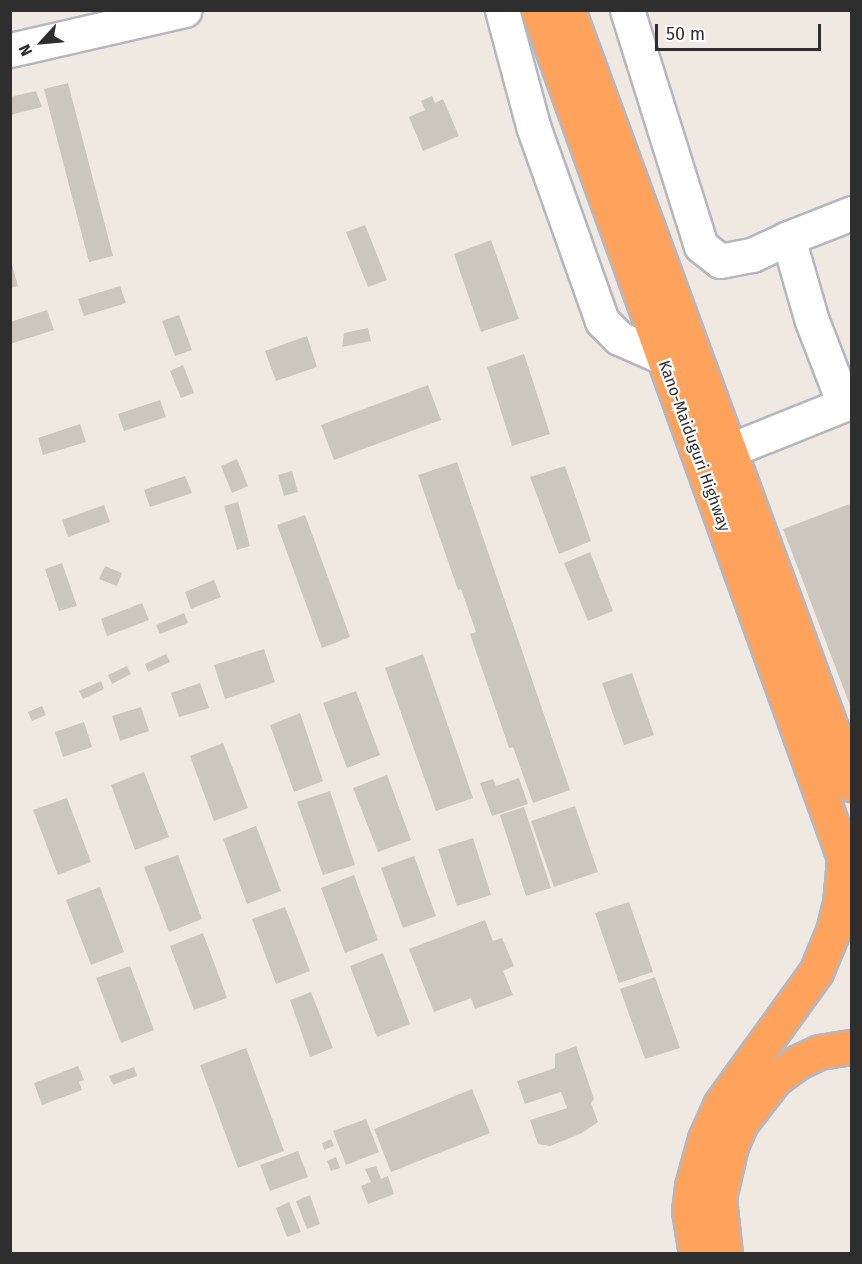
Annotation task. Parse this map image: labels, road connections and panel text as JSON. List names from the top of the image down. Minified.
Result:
{"streets":{"highway":["Kano-Maiduguri Highway"]},"scale_bar":"50 m","north":"bottom left"}
